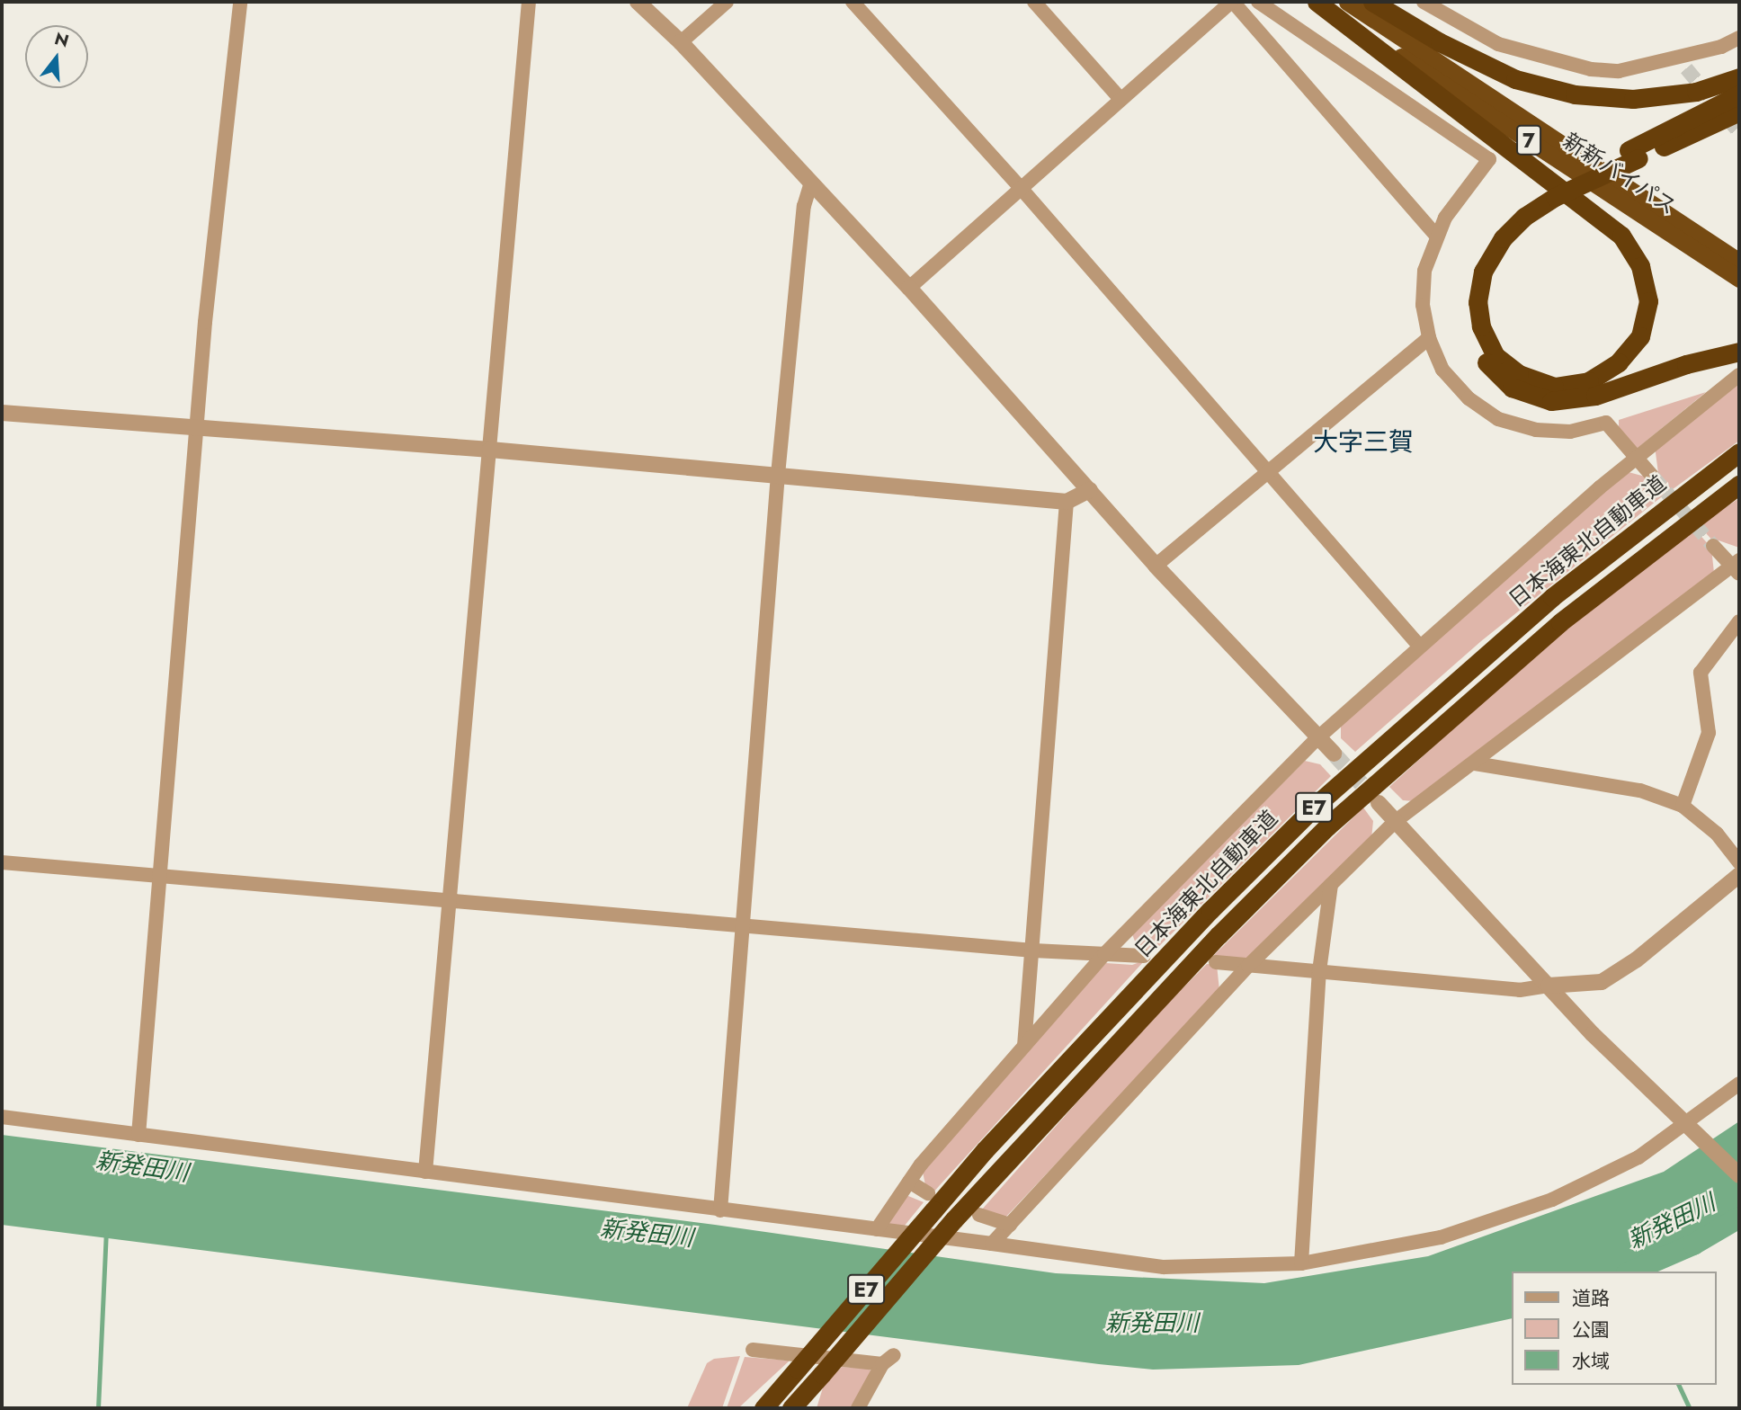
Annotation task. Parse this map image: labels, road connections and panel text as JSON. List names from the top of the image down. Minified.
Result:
{"streets":{"highway":["7","新新バイパス","日本海東北自動車道","E7"]},"districts":["大字三賀"],"water":["新発田川"],"legend":["道路","公園","水域"],"north":"top"}
